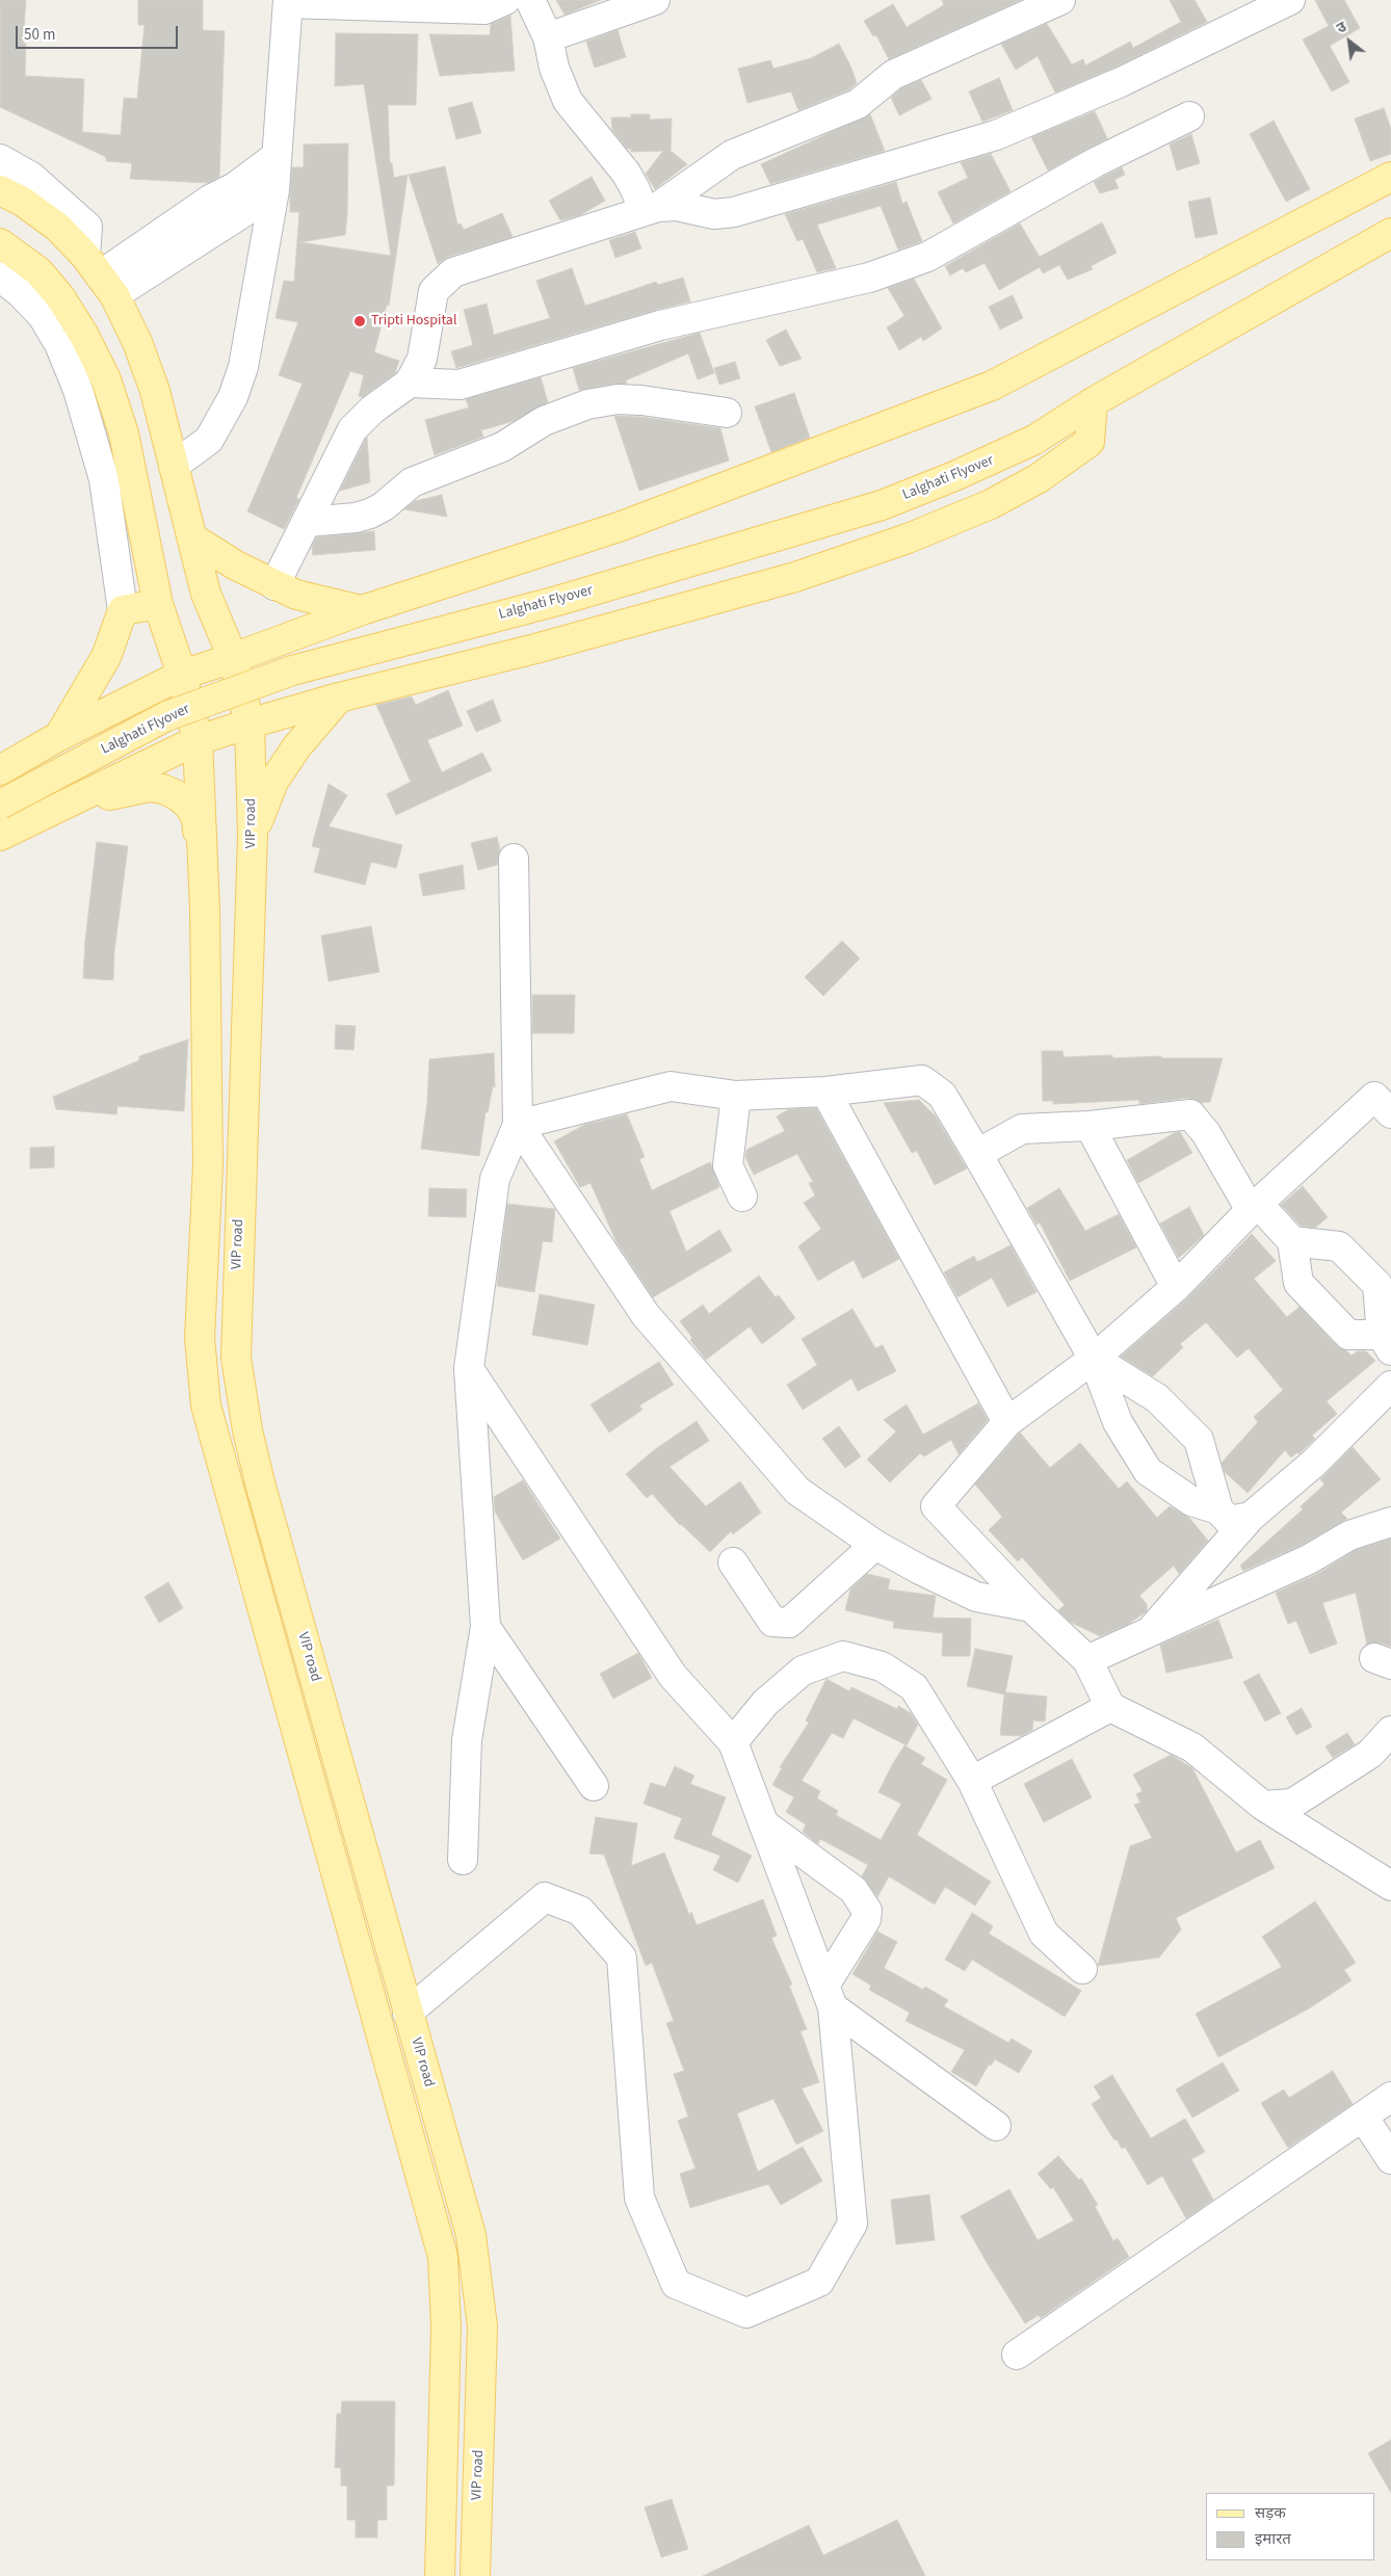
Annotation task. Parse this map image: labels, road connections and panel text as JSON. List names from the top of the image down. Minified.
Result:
{"streets":{"main road":["Lalghati Flyover","VIP road"]},"places":["Tripti Hospital"],"legend":["सड़क","इमारत"],"scale_bar":"50 m","north":"top left"}
